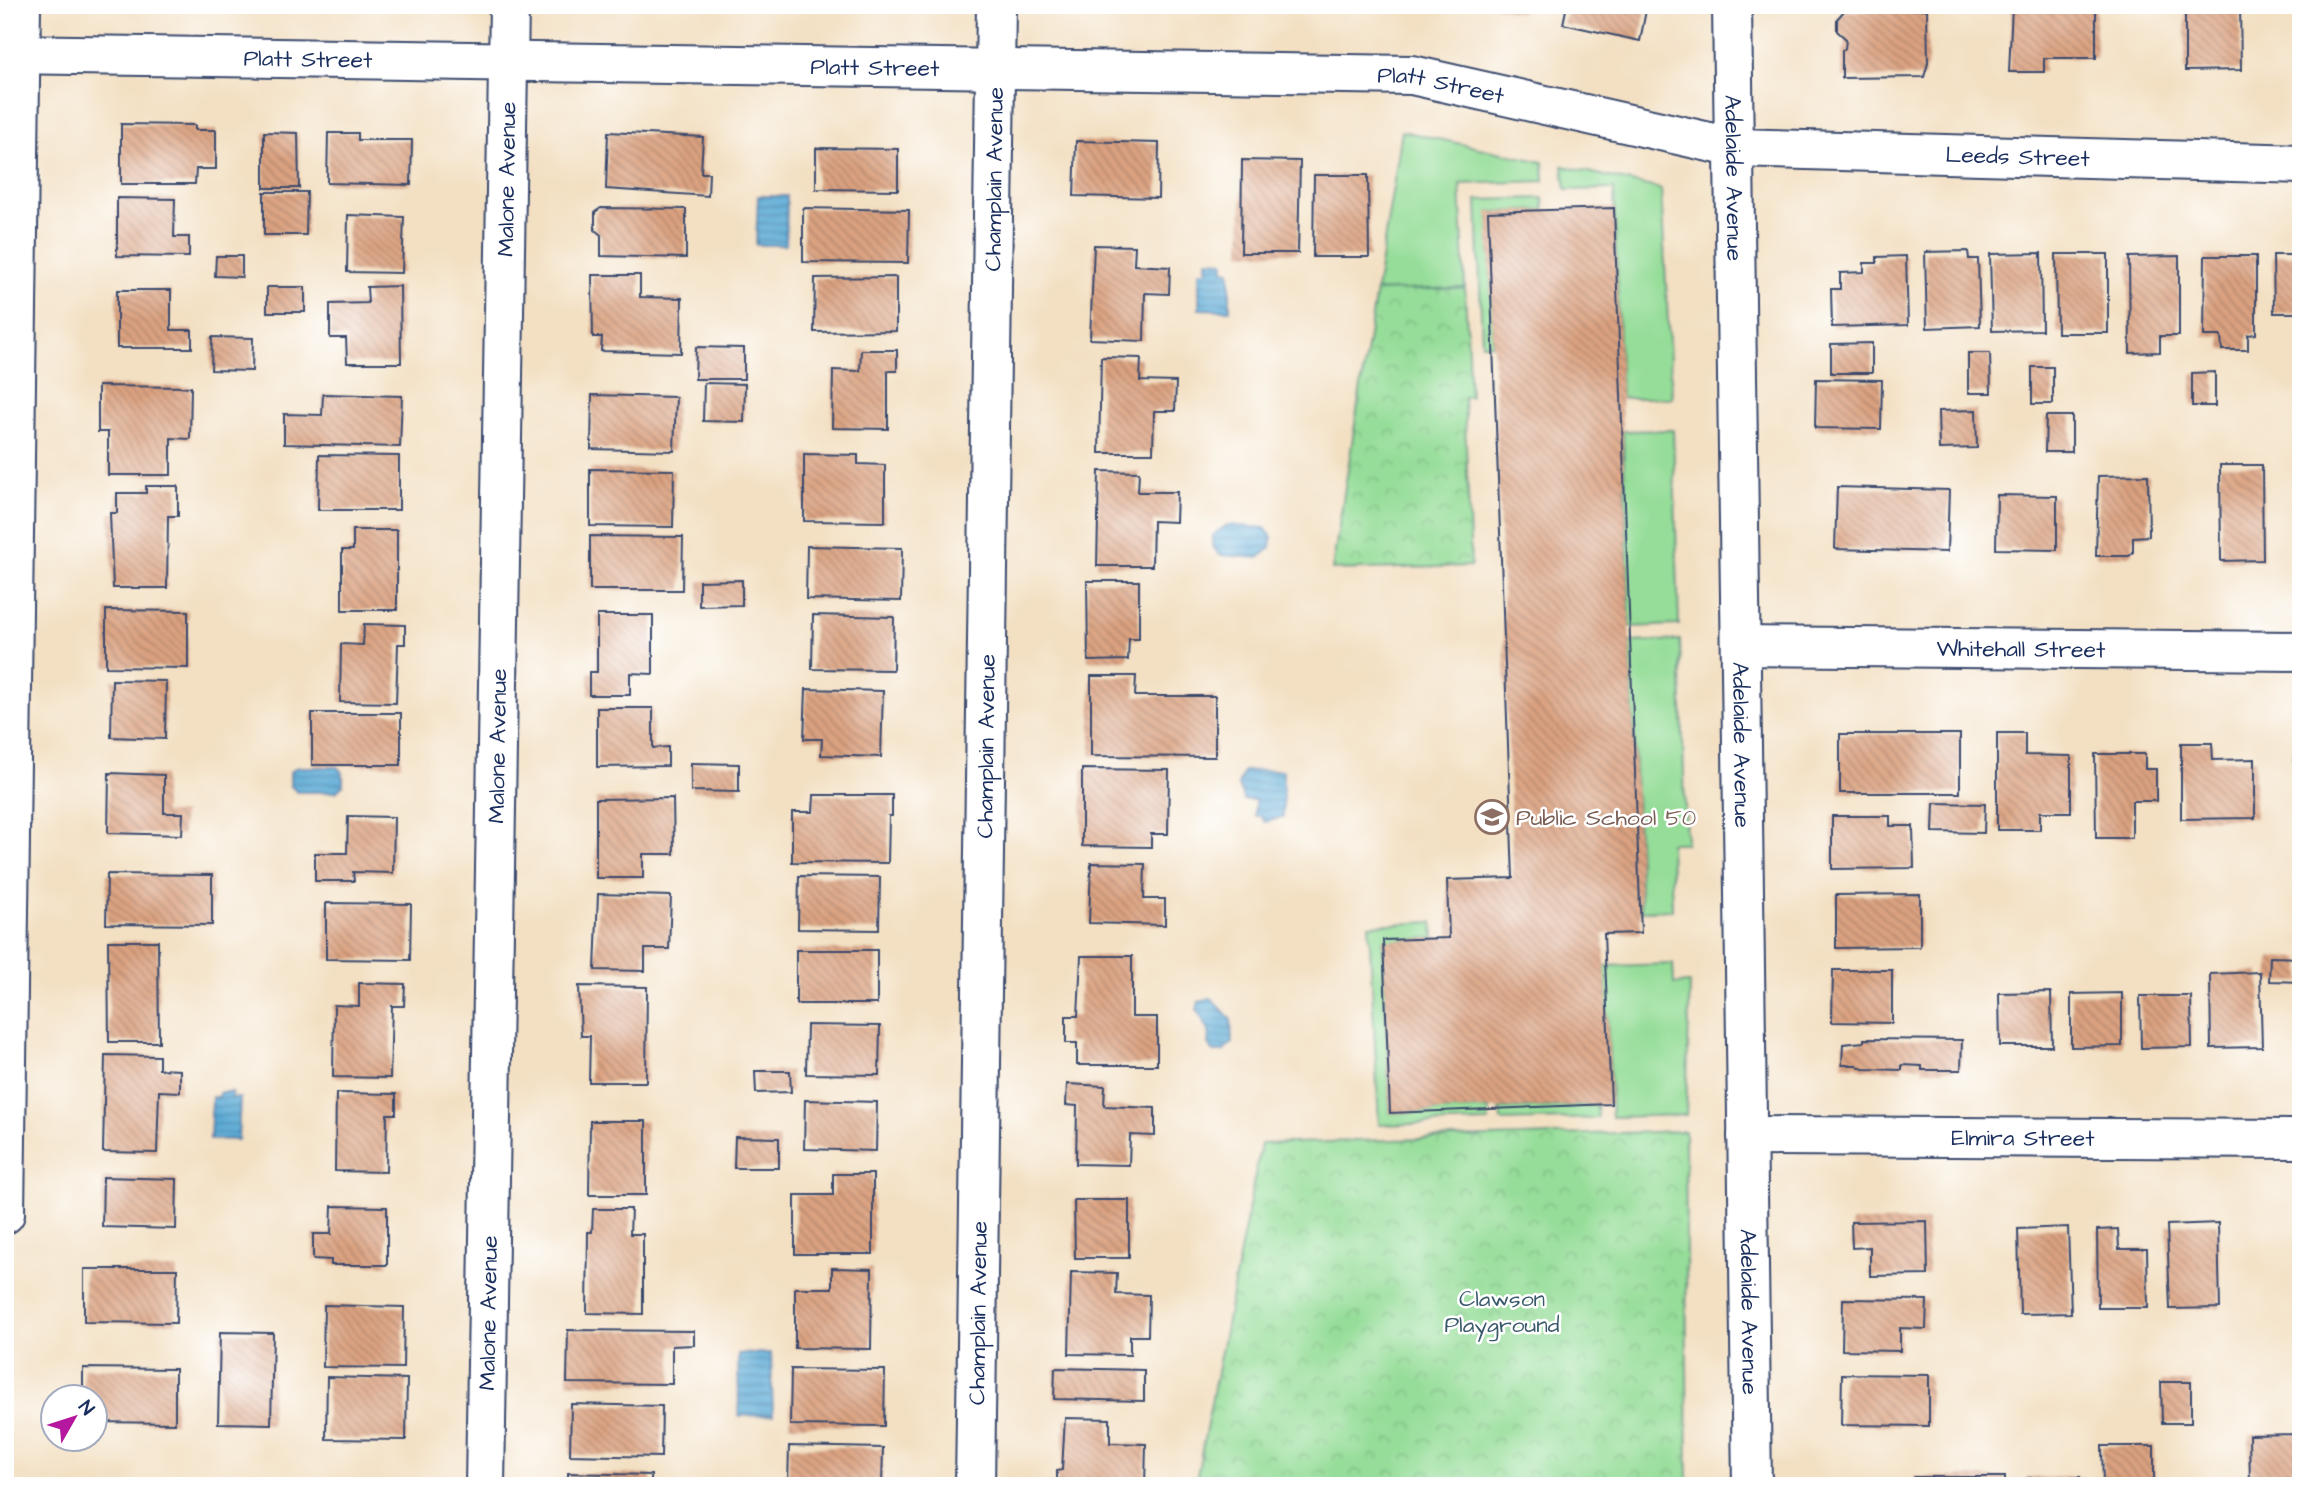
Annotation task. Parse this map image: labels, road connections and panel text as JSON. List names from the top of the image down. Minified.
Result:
{"streets":{"street":["Platt Street","Leeds Street","Malone Avenue","Champlain Avenue","Adelaide Avenue","Whitehall Street","Elmira Street"]},"crossings":[["Platt Street","Leeds Street"],["Platt Street","Malone Avenue"],["Platt Street","Champlain Avenue"],["Platt Street","Adelaide Avenue"],["Leeds Street","Adelaide Avenue"],["Adelaide Avenue","Whitehall Street"],["Adelaide Avenue","Elmira Street"]],"parks":["Clawson Playground"],"places":{"school or university":["Public School 50"]},"north":"top right"}
